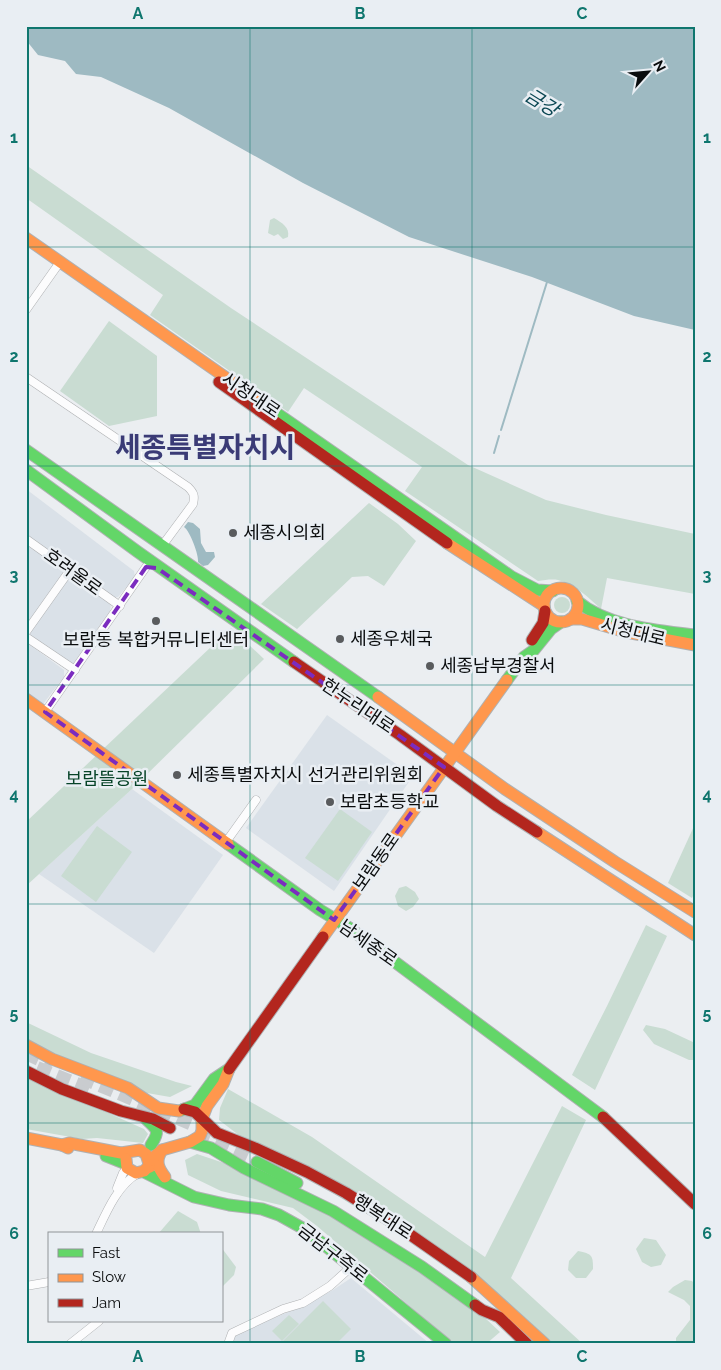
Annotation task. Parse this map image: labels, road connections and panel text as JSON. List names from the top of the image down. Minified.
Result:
{"streets":{"main road":["시청대로","한누리대로","보람동로","남세종로","행복대로","금남구즉로"],"street":["호려울로"]},"crossings":[["호려울로","남세종로"],["한누리대로","보람동로"],["보람동로","남세종로"]],"districts":["세종특별자치시"],"water":["금강"],"parks":["보람뜰공원"],"places":["세종시의회","보람동 복합커뮤니티센터","세종우체국","세종남부경찰서","세종특별자치시 선거관리위원회","보람초등학교"],"legend":["Fast","Slow","Jam"],"north":"top right","grid":{"columns":["A","B","C"],"rows":["1","2","3","4","5","6"]}}
